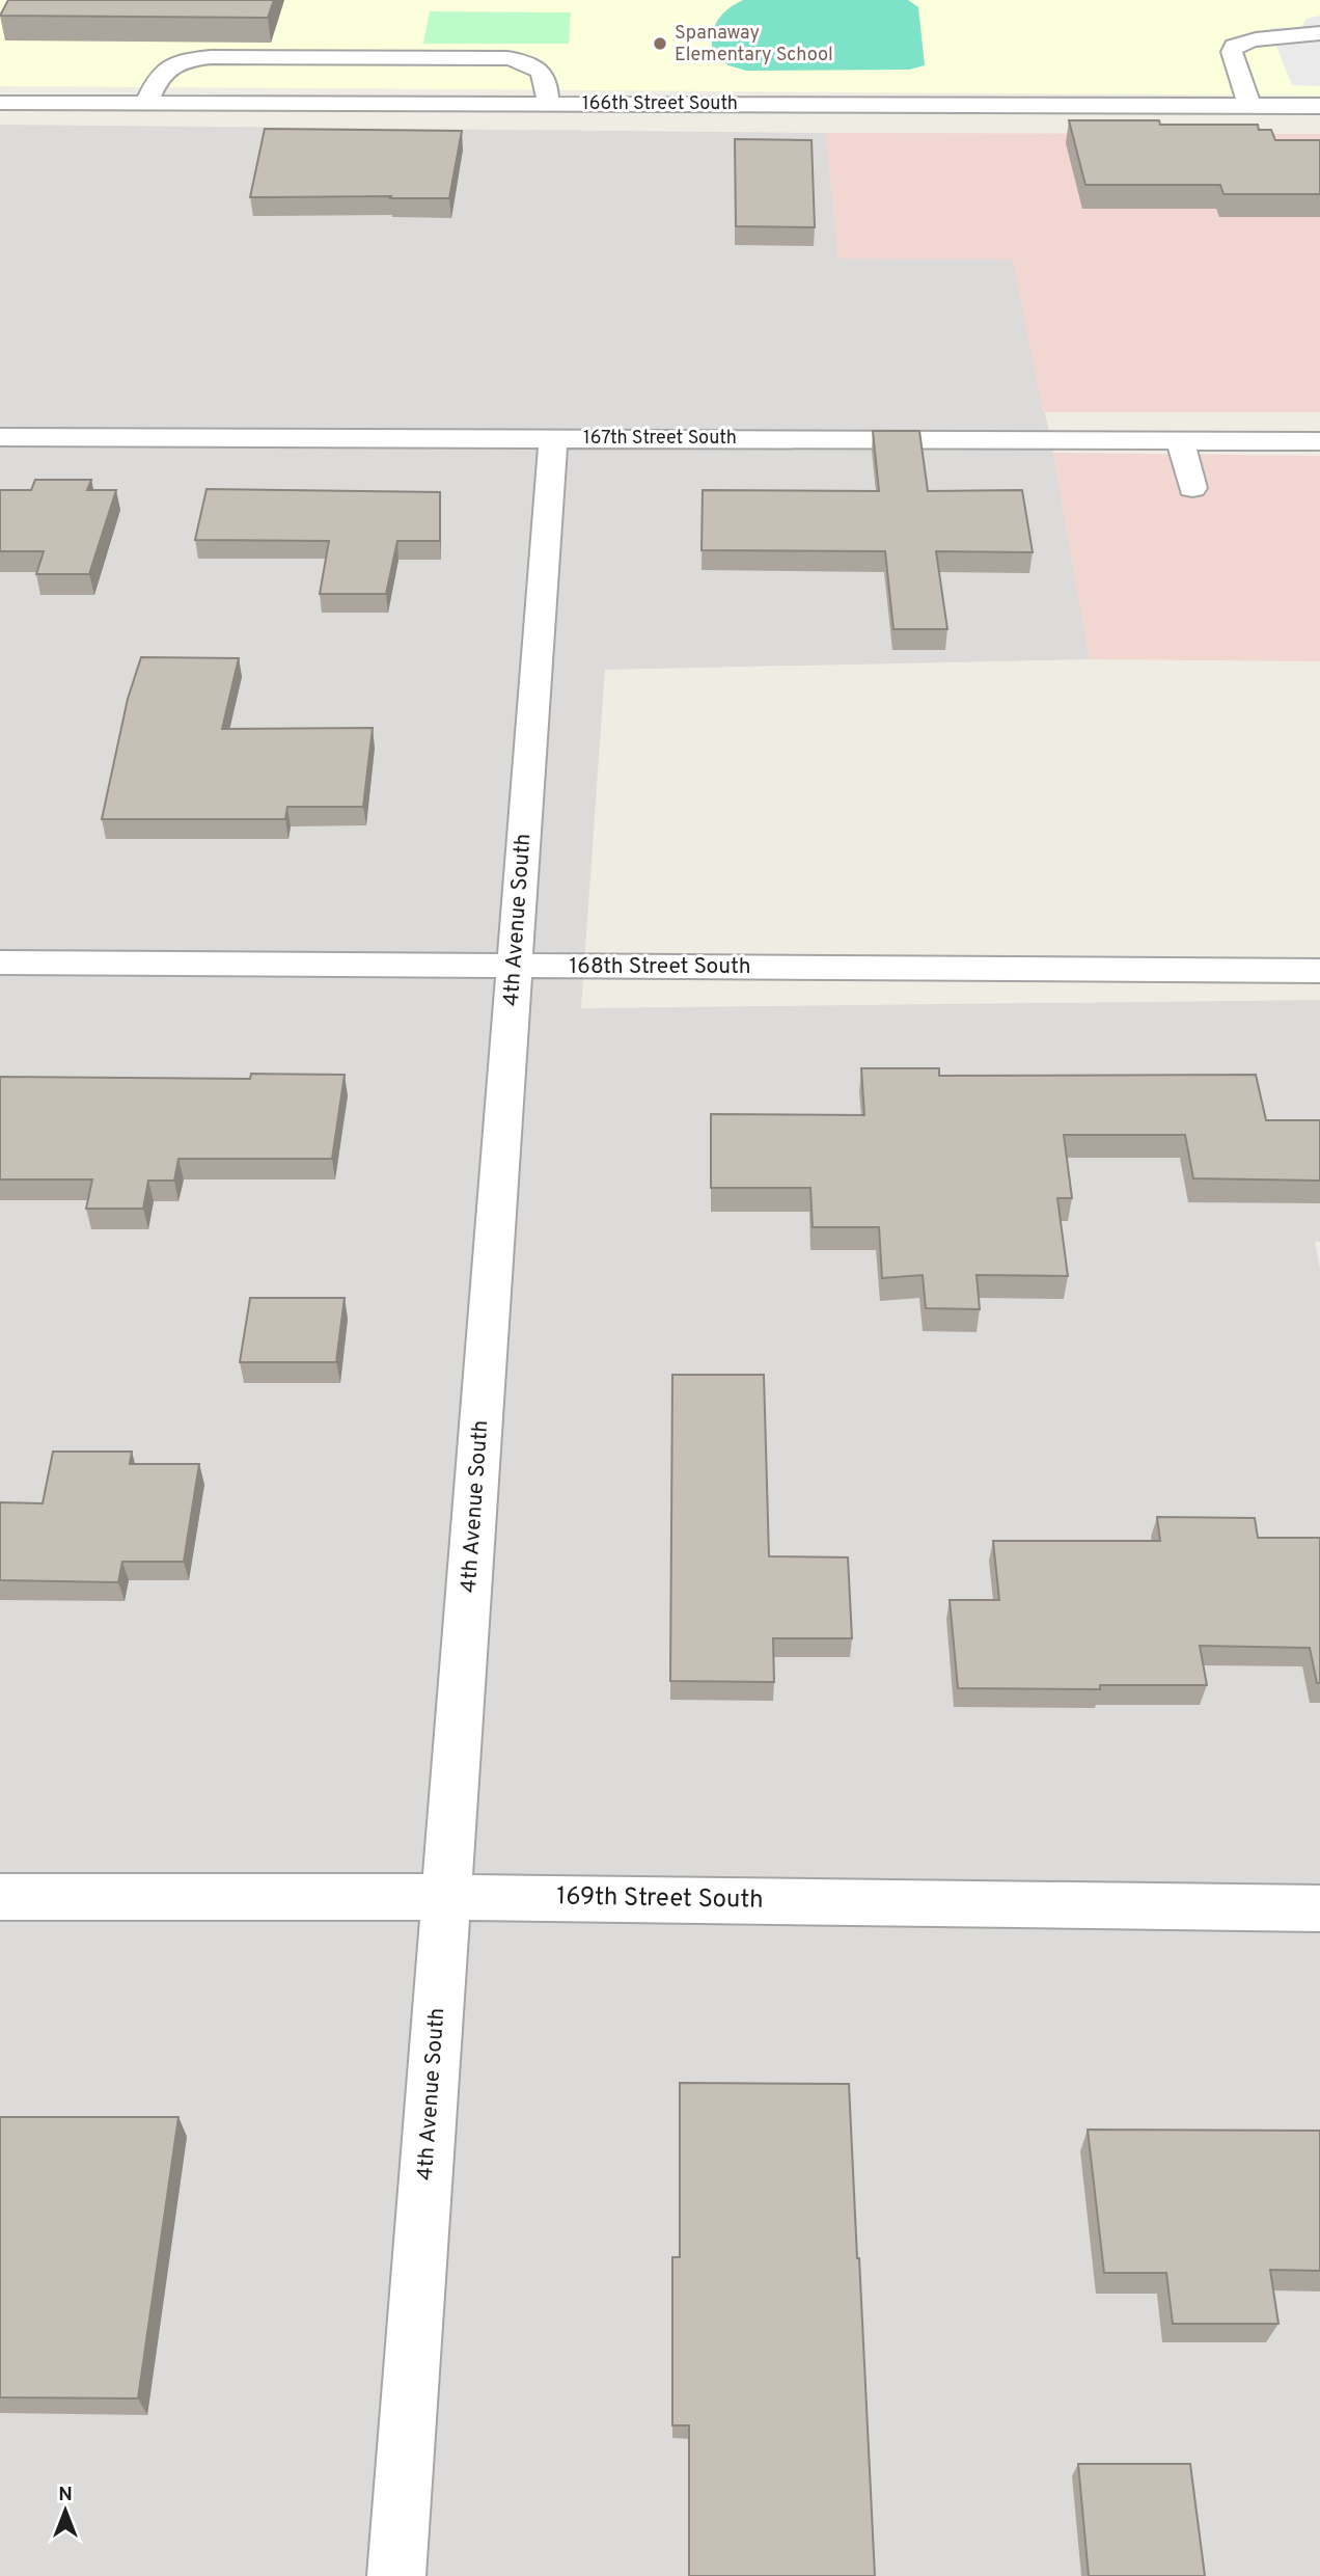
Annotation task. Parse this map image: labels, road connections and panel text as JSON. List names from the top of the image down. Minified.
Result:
{"streets":{"street":["166th Street South","167th Street South","4th Avenue South","168th Street South","169th Street South"]},"crossings":[["167th Street South","4th Avenue South"],["4th Avenue South","168th Street South"],["4th Avenue South","169th Street South"]],"places":["Spanaway Elementary School"],"north":"top"}
